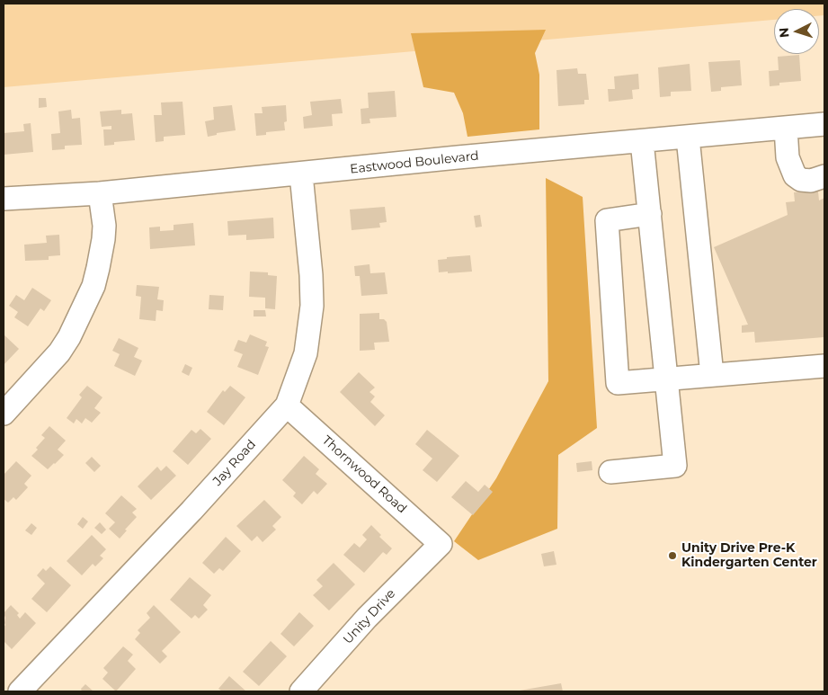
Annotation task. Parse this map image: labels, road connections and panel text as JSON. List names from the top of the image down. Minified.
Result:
{"streets":{"street":["Eastwood Boulevard","Jay Road","Thornwood Road","Unity Drive"]},"crossings":[["Eastwood Boulevard","Jay Road"],["Jay Road","Thornwood Road"],["Thornwood Road","Unity Drive"]],"places":["Unity Drive Pre-K Kindergarten Center"],"north":"left"}
